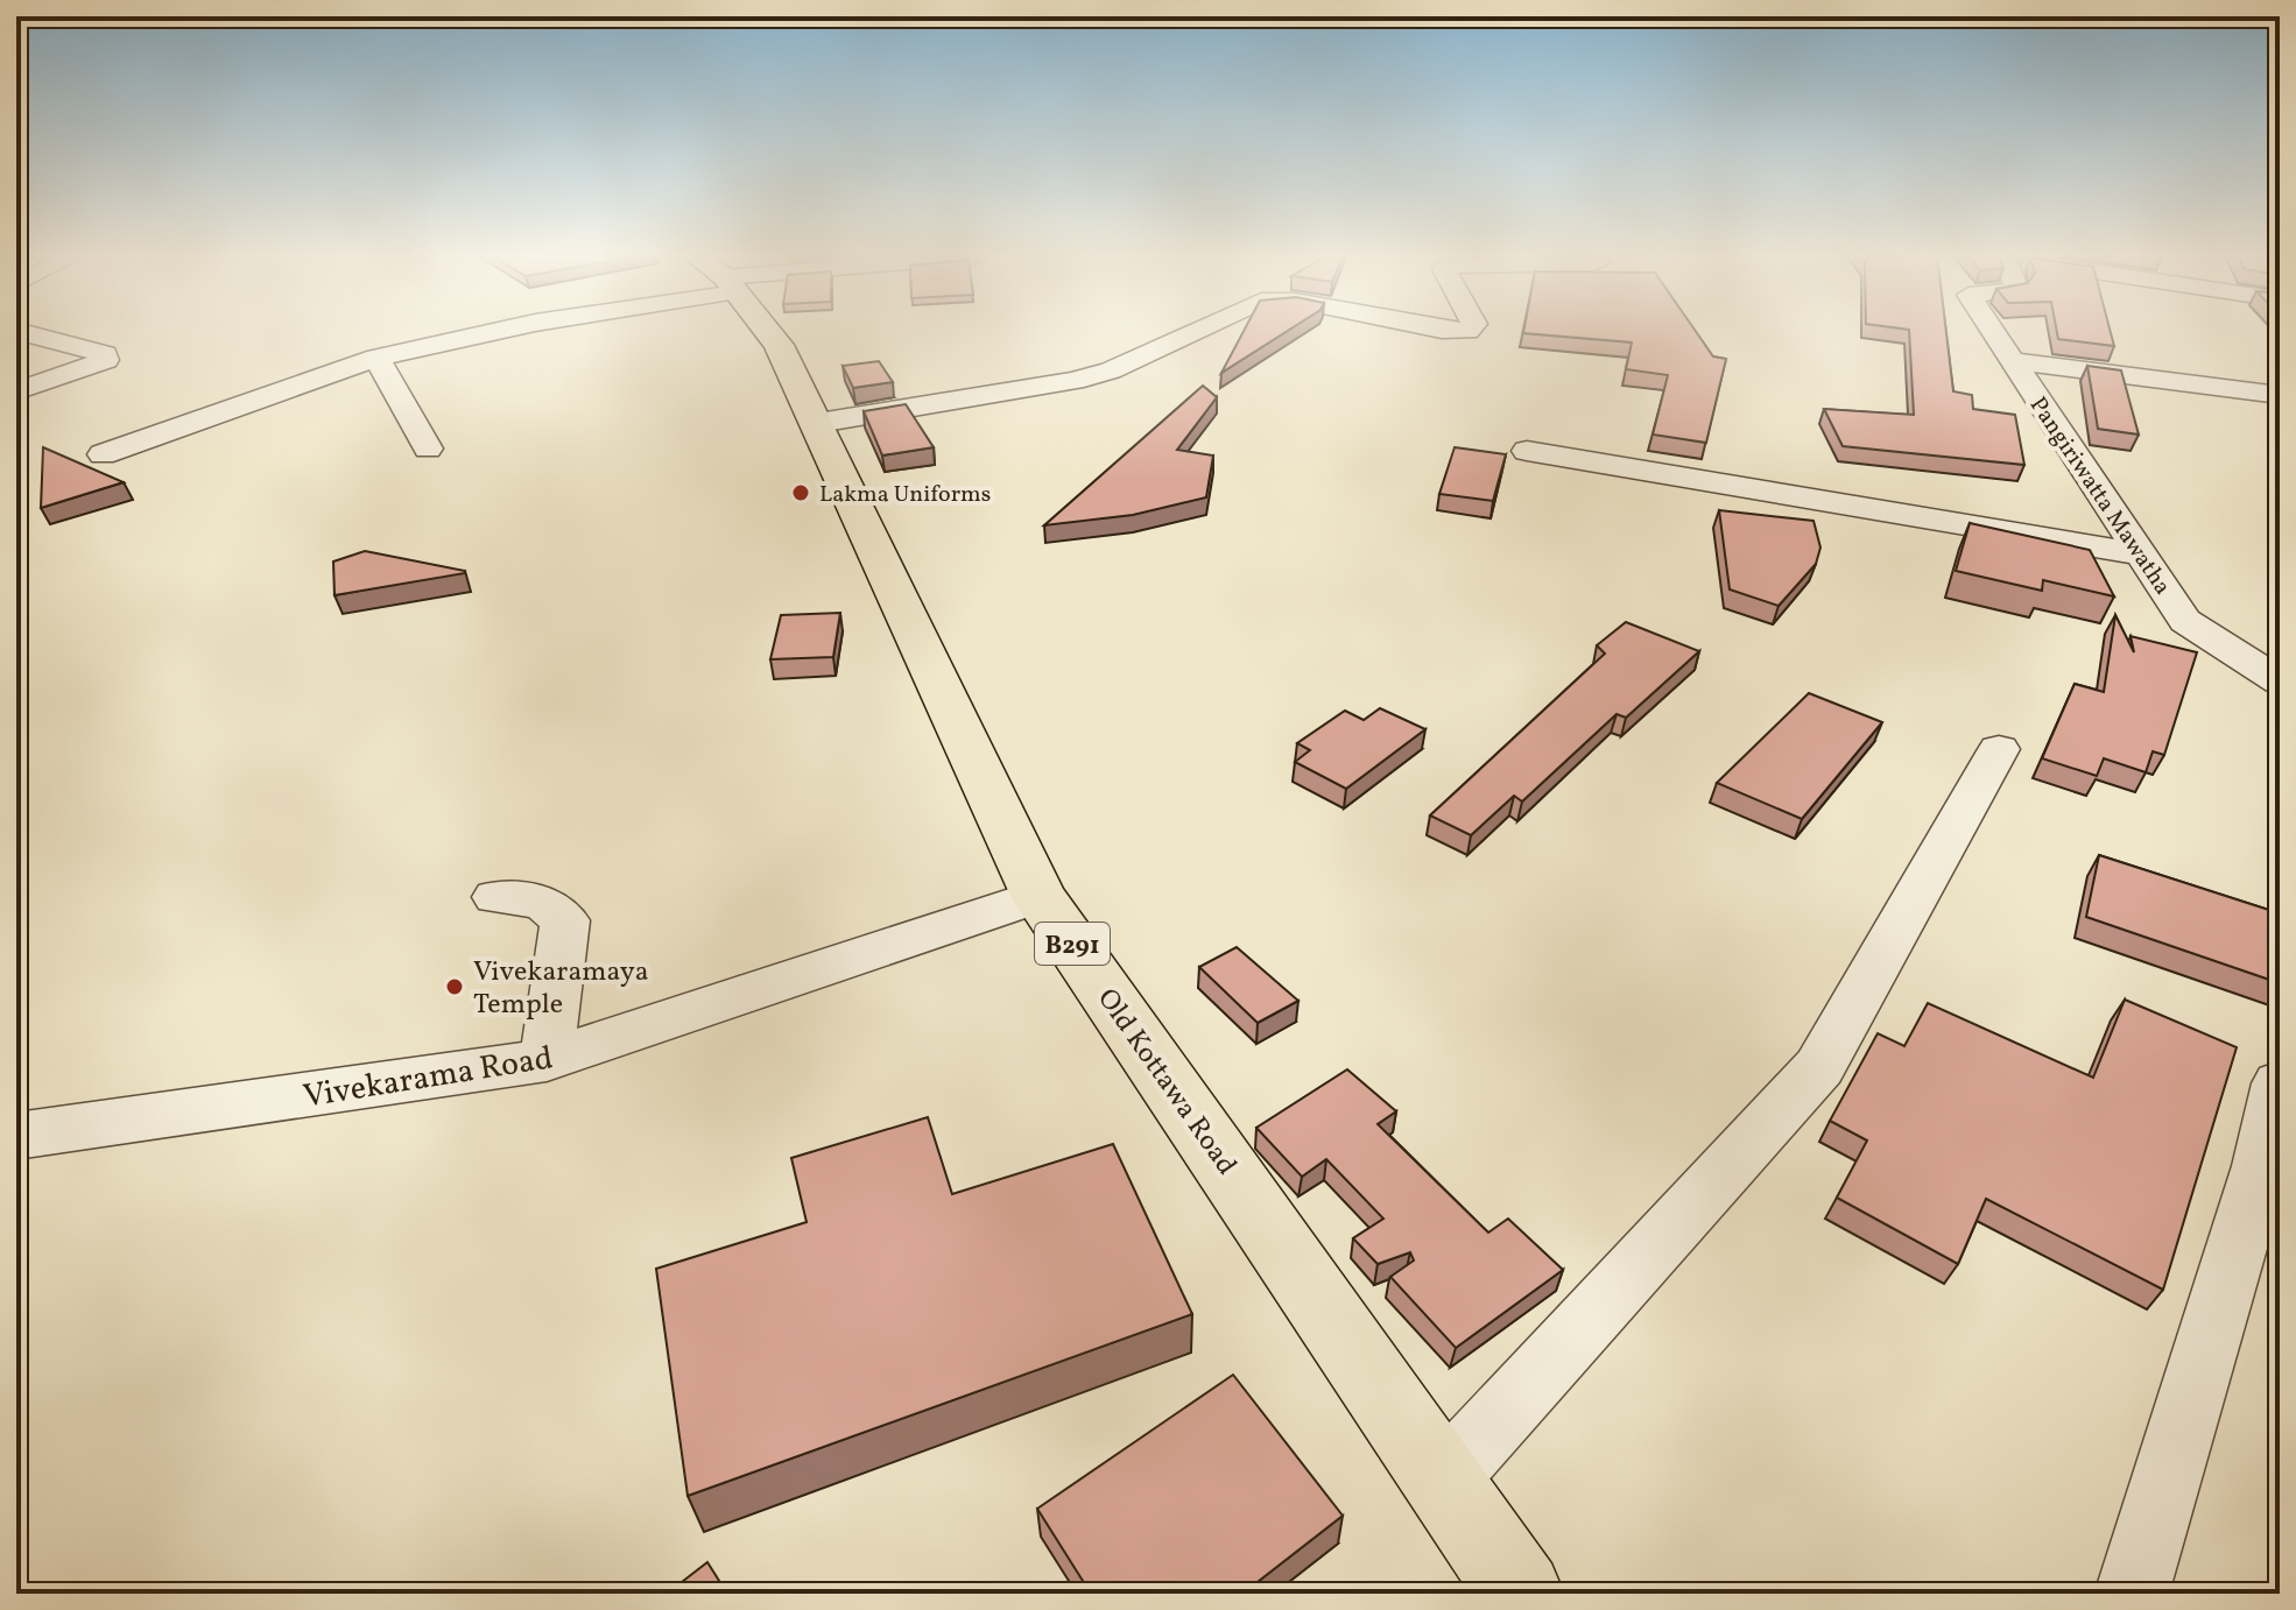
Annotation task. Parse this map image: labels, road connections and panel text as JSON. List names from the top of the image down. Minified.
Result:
{"streets":{"main road":["B291","Old Kottawa Road"],"street":["Pangiriwatta Mawatha","Vivekarama Road"]},"crossings":[["Vivekarama Road","Old Kottawa Road"]],"places":["Lakma Uniforms","Vivekaramaya Temple"]}
